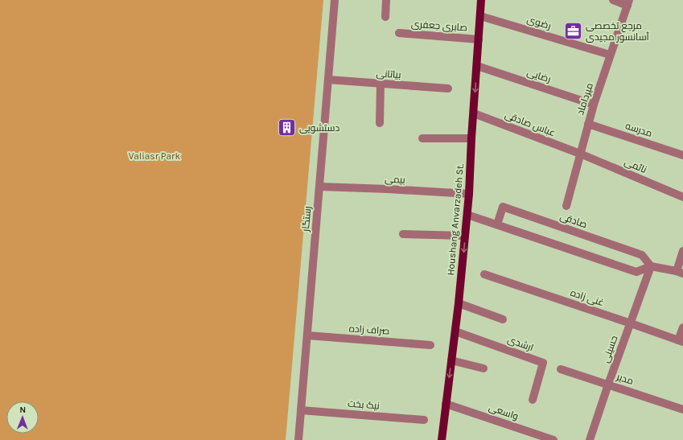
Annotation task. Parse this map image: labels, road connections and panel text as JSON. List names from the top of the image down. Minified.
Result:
{"streets":{"main road":["Houshang Anvarzadeh St."],"street":["رضوی","صابری جعفری","بیاتانی","رضایی","میرداماد","عباس صادقی","مدرسه","نائمی","بیمی","رستگار","صادقی","غنی زاده","صراف زاده","ارشدی","حسینی","مدیر","نیک بخت","واسعی"]},"crossings":[["رضوی","میرداماد"],["رضوی","Houshang Anvarzadeh St."],["صابری جعفری","Houshang Anvarzadeh St."],["بیاتانی","رستگار"],["رضایی","میرداماد"],["رضایی","Houshang Anvarzadeh St."],["میرداماد","عباس صادقی"],["میرداماد","مدرسه"],["میرداماد","نائمی"],["عباس صادقی","نائمی"],["عباس صادقی","Houshang Anvarzadeh St."],["بیمی","رستگار"],["بیمی","Houshang Anvarzadeh St."],["رستگار","صراف زاده"],["رستگار","نیک بخت"],["Houshang Anvarzadeh St.","ارشدی"],["Houshang Anvarzadeh St.","واسعی"],["صادقی","حسینی"],["غنی زاده","حسینی"],["حسینی","مدیر"]],"one_way":["Houshang Anvarzadeh St."],"parks":["Valiasr Park"],"places":{"office":["مرجع تخصصی آسانسور مجیدی"],"building":["دستشویی"]},"north":"top"}
